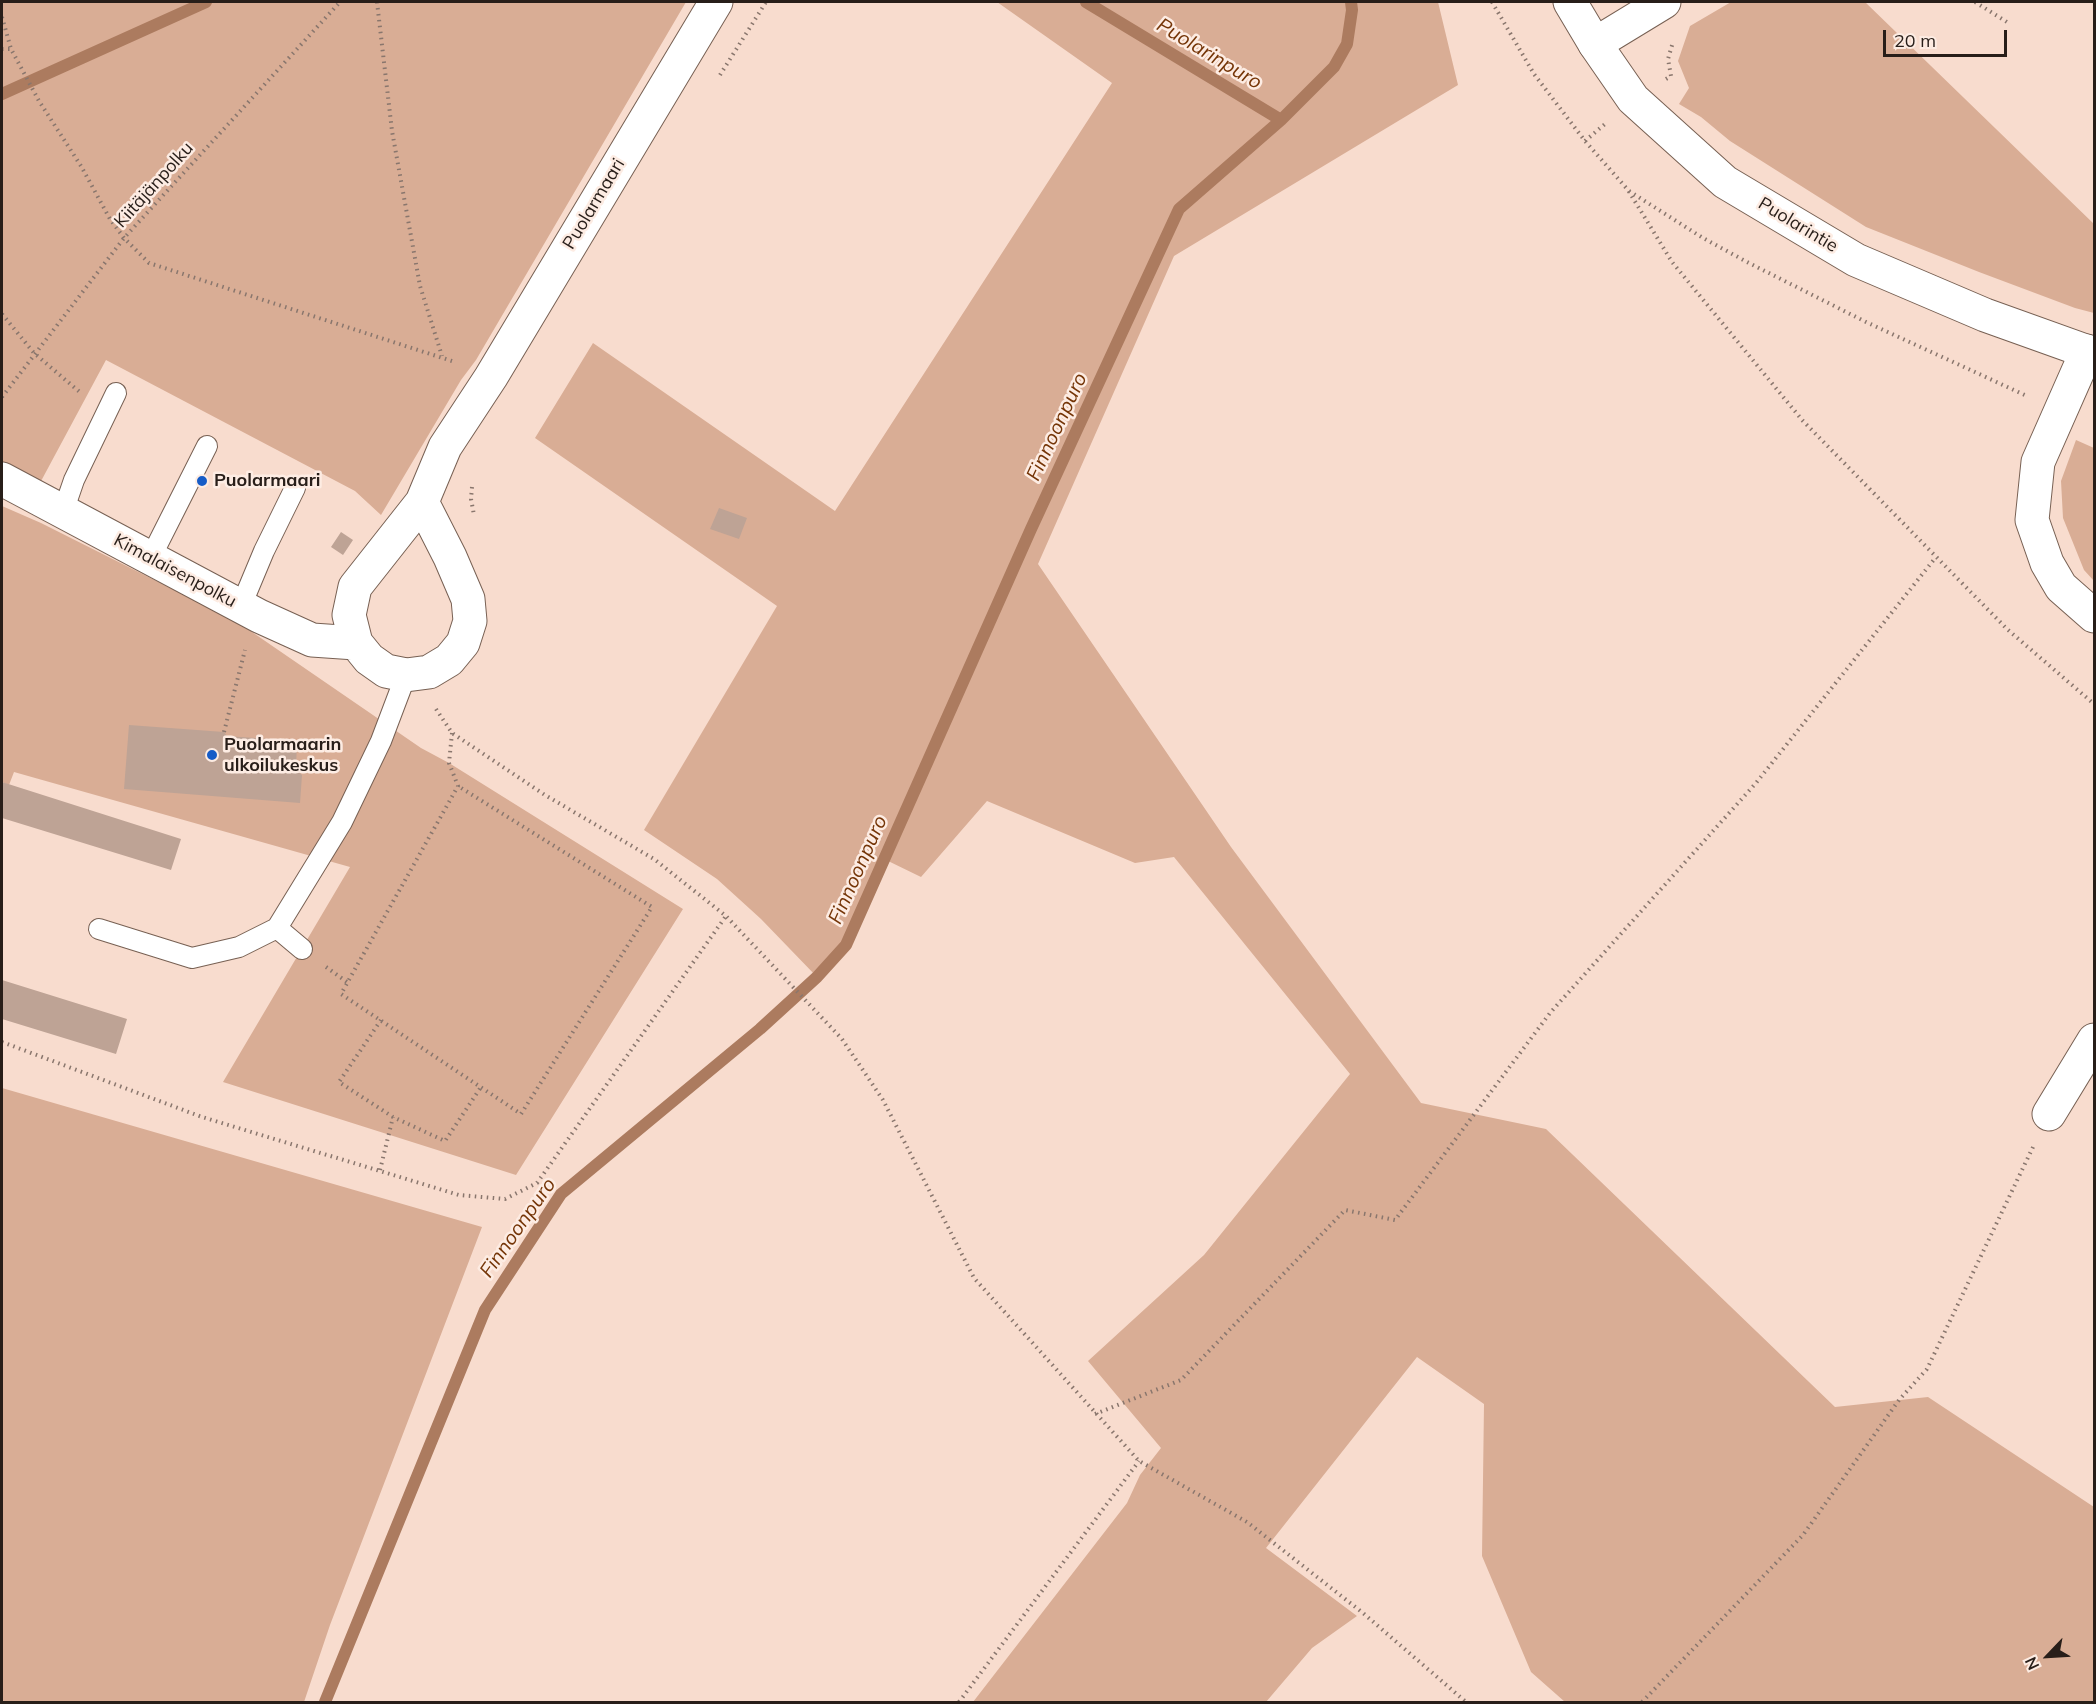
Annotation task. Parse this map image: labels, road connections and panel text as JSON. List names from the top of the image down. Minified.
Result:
{"streets":{"street":["Puolarmaari","Puolarintie","Kimalaisenpolku"],"path":["Kiitäjänpolku"]},"crossings":[["Puolarmaari","Kimalaisenpolku"]],"water":["Puolarinpuro","Finnoonpuro"],"places":["Puolarmaari","Puolarmaarin ulkoilukeskus"],"scale_bar":"20 m","north":"bottom left"}
